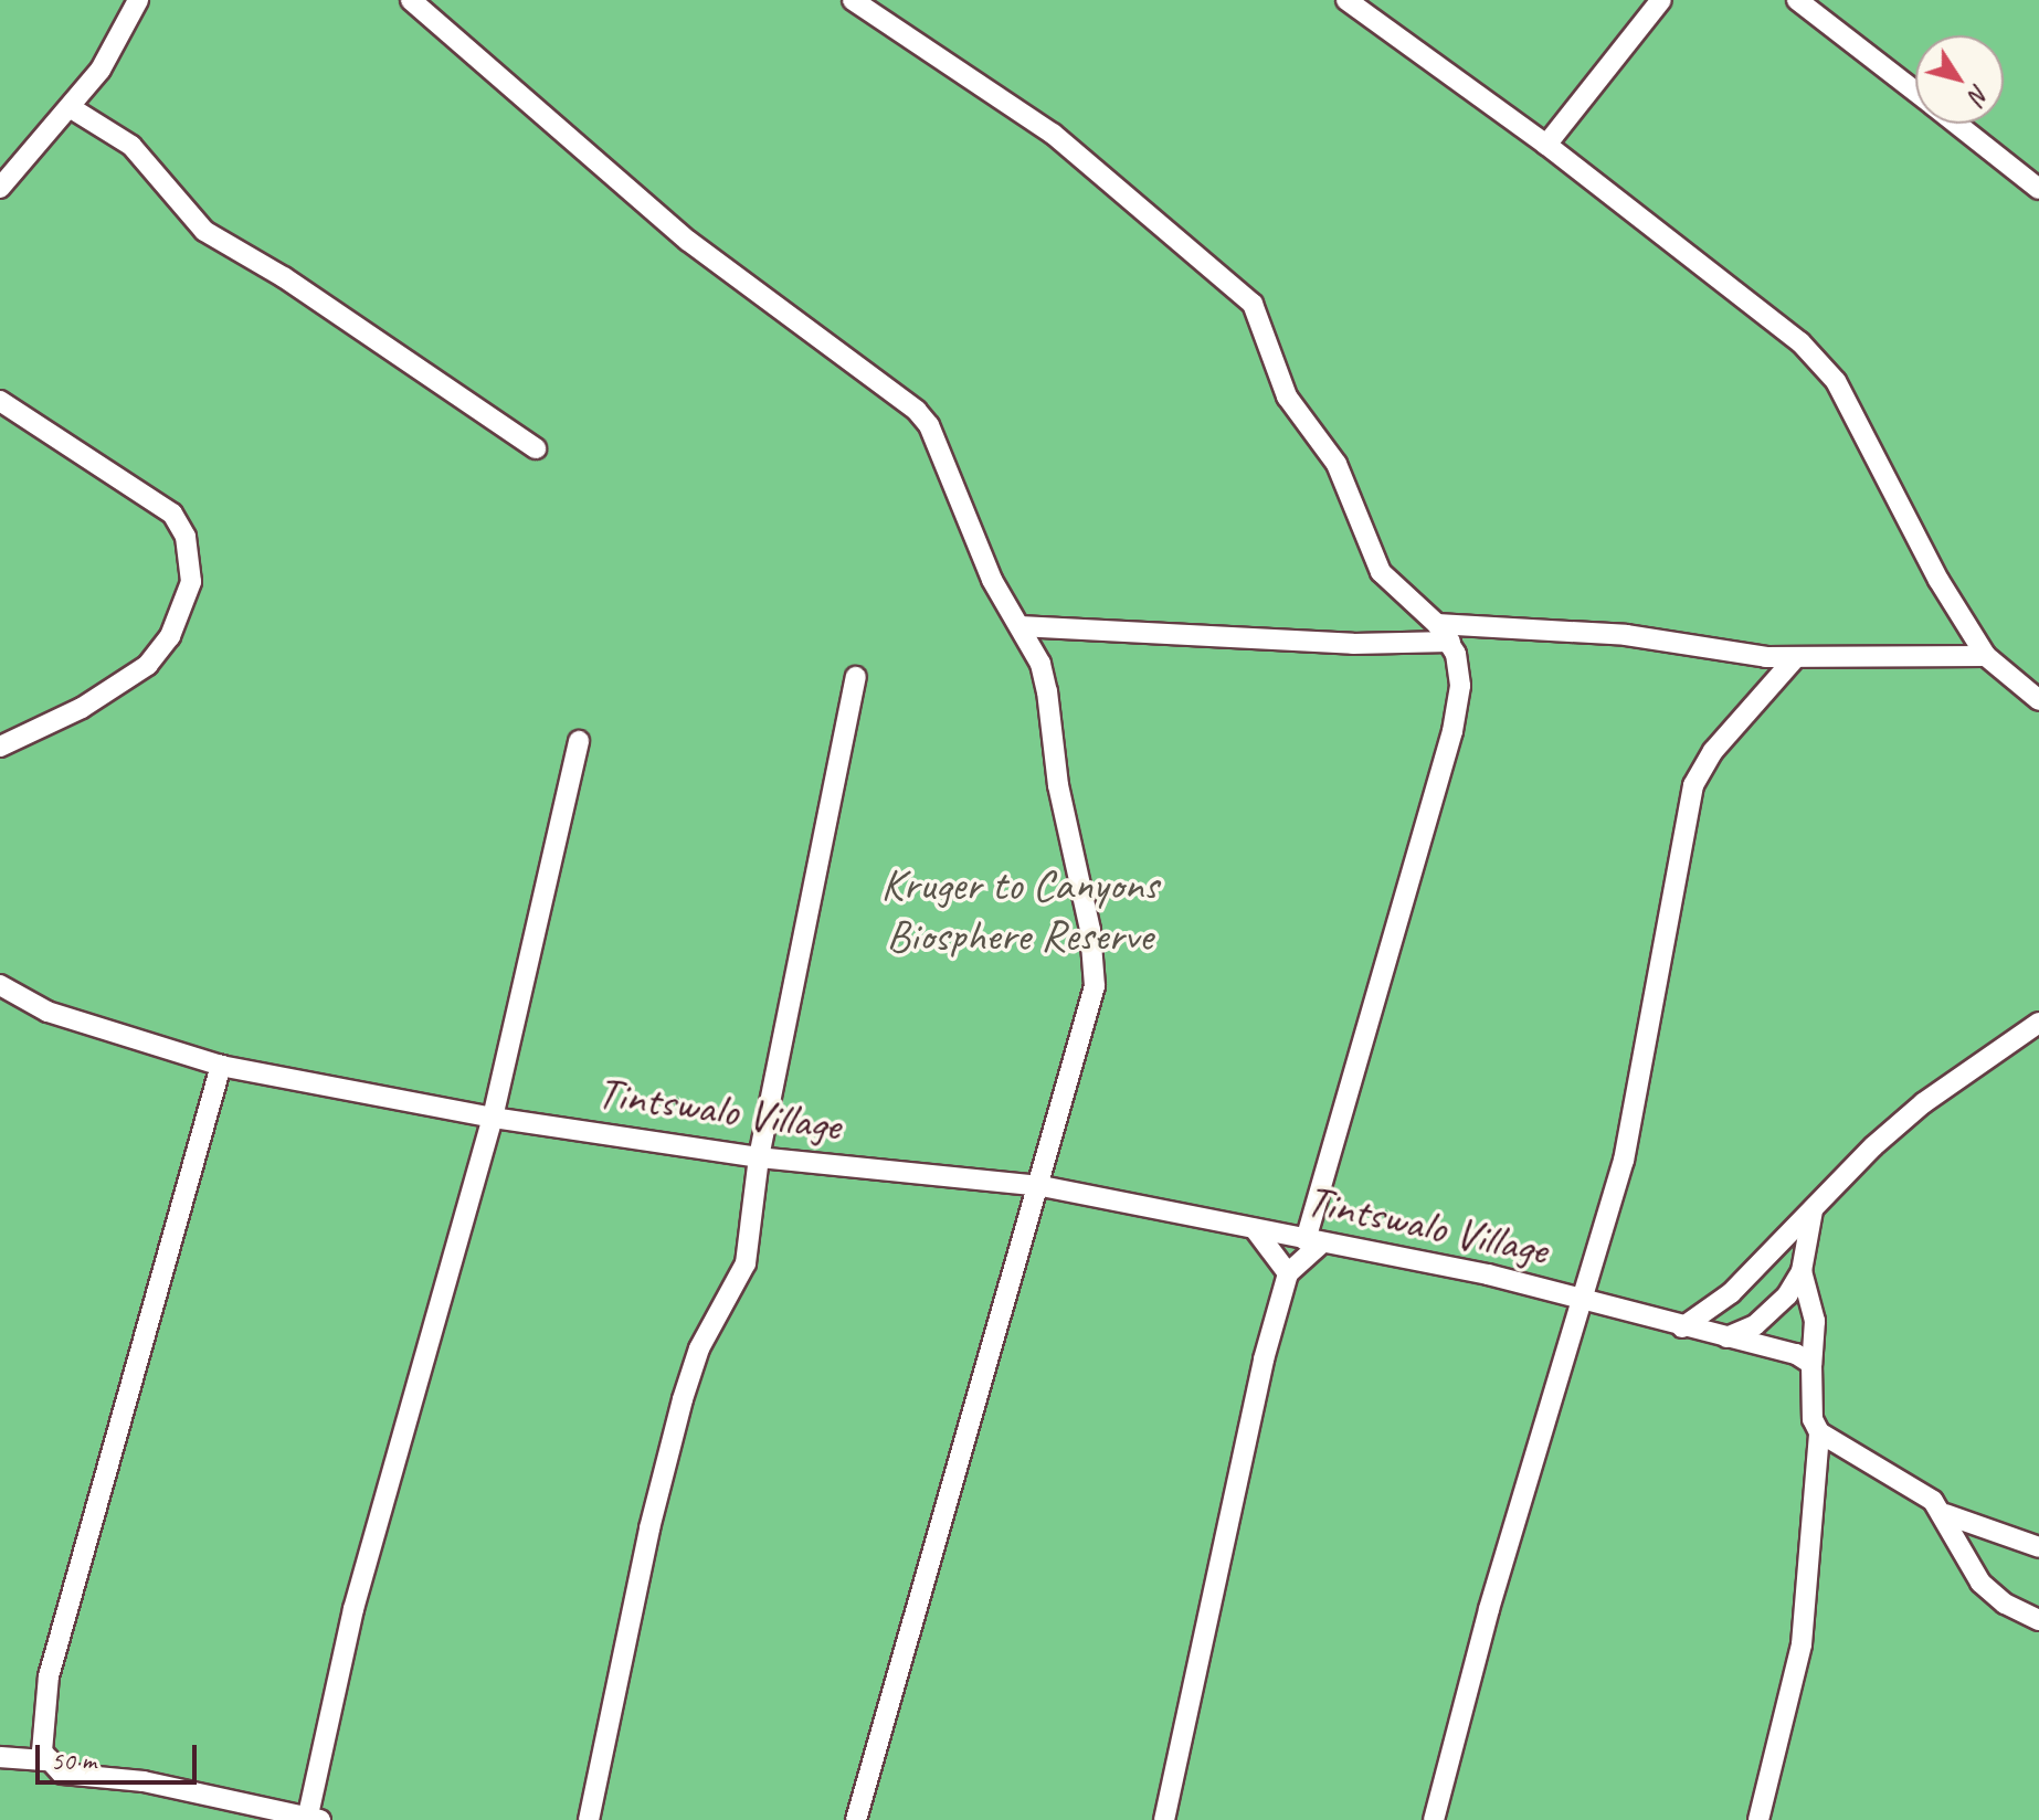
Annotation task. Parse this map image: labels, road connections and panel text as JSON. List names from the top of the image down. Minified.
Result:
{"streets":{"street":["Tintswalo Village"]},"parks":["Kruger to Canyons Biosphere Reserve"],"scale_bar":"50 m","north":"bottom right"}
